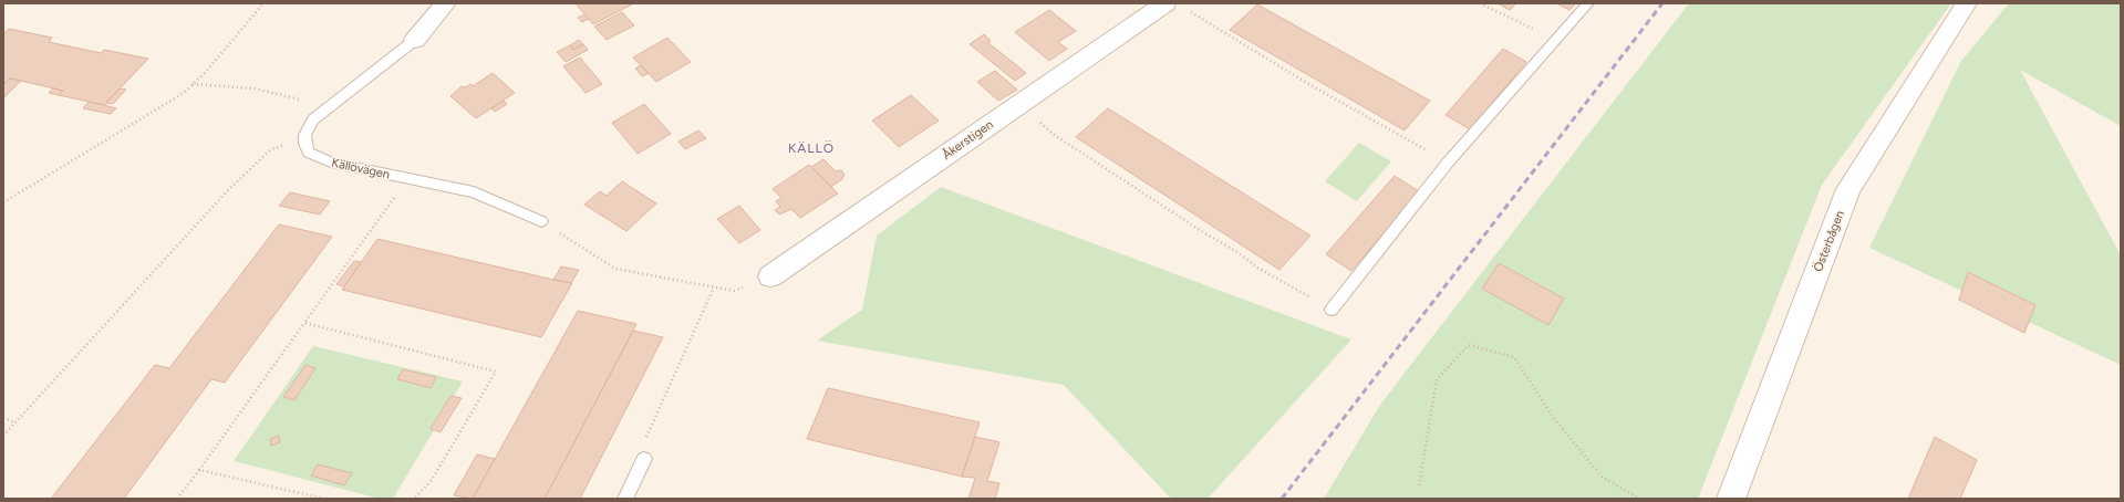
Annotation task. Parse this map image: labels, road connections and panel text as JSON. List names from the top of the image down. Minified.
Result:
{"streets":{"main road":["Åkerstigen","Österbågen"],"lane":["Källövägen"]},"districts":["KÄLLÖ"]}
